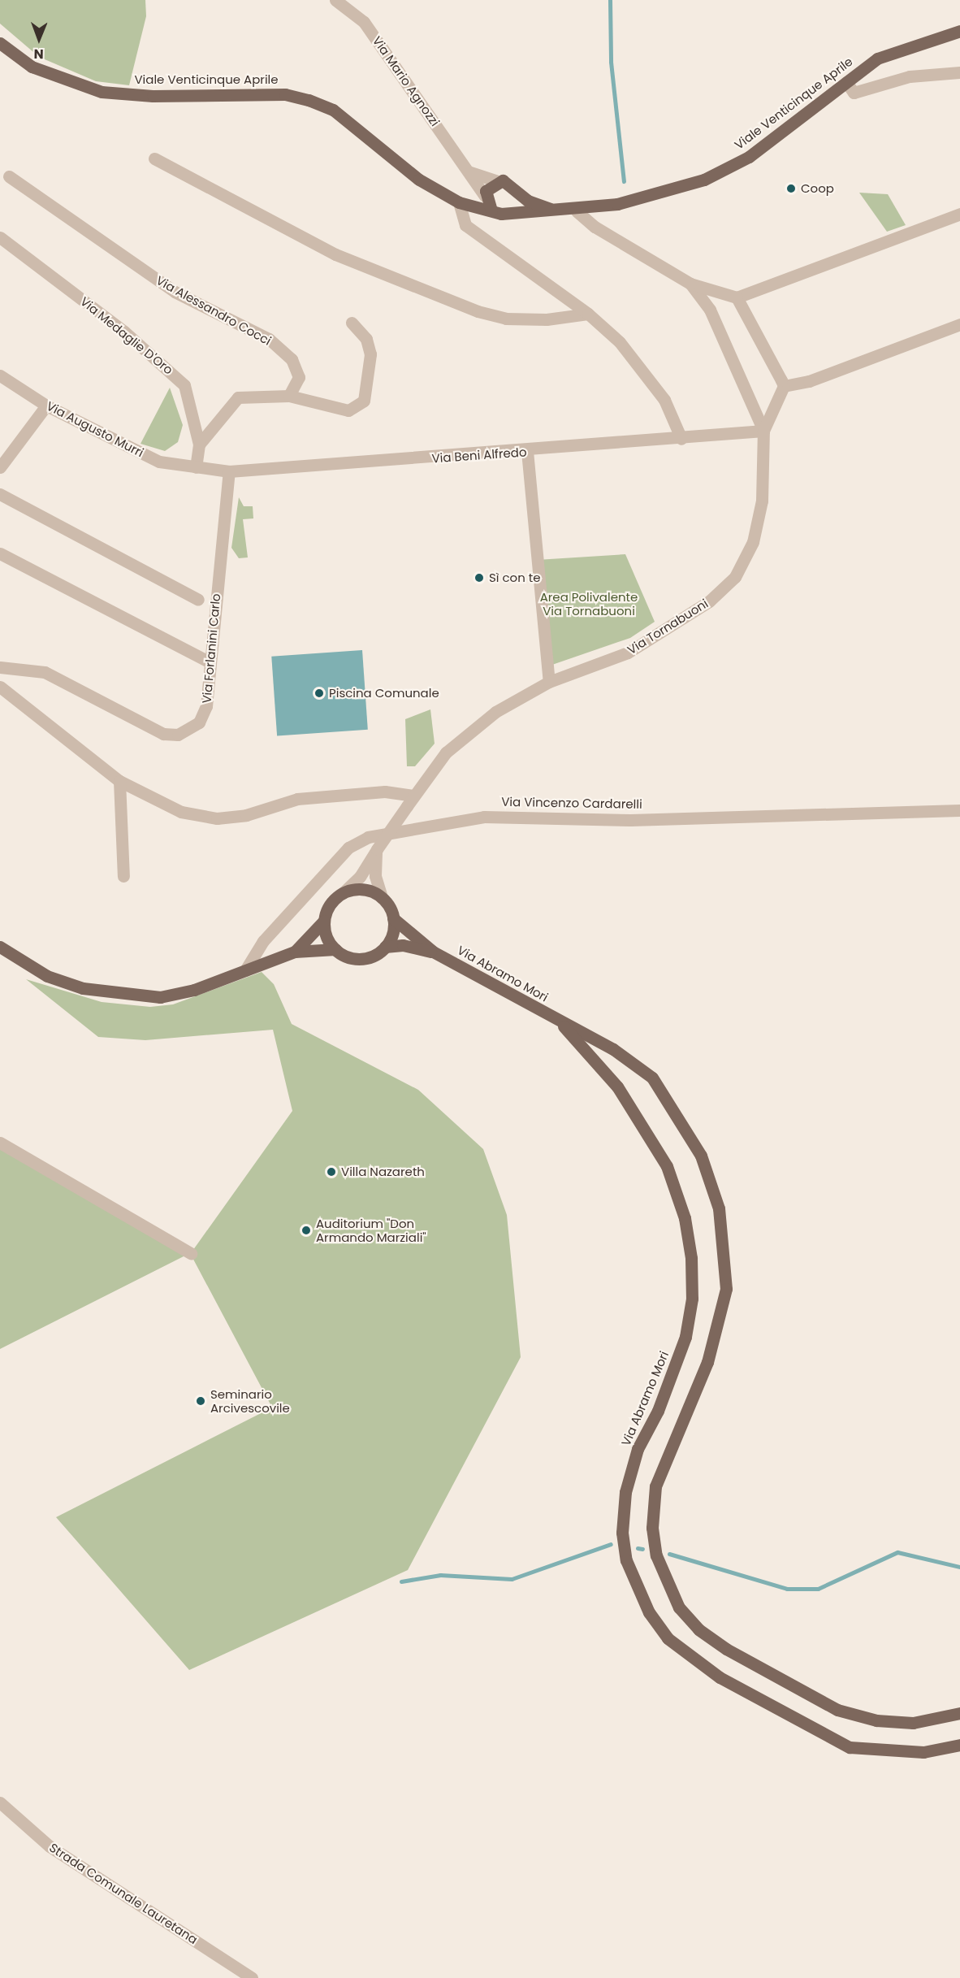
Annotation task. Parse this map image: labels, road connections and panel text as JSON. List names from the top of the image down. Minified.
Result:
{"streets":{"main road":["Viale Venticinque Aprile","Via Abramo Mori"],"street":["Via Mario Agnozzi","Via Alessandro Cocci","Via Medaglie D'Oro","Via Augusto Murri","Via Beni Alfredo","Via Tornabuoni","Via Forlanini Carlo","Via Vincenzo Cardarelli","Strada Comunale Lauretana"]},"crossings":[["Viale Venticinque Aprile","Via Mario Agnozzi"],["Via Medaglie D'Oro","Via Augusto Murri"],["Via Medaglie D'Oro","Via Beni Alfredo"],["Via Augusto Murri","Via Beni Alfredo"],["Via Beni Alfredo","Via Tornabuoni"],["Via Beni Alfredo","Via Forlanini Carlo"],["Via Tornabuoni","Via Abramo Mori"]],"parks":["Area Polivalente Via Tornabuoni"],"places":["Coop","Sì con te","Piscina Comunale","Villa Nazareth","Auditorium \"Don Armando Marziali\"","Seminario Arcivescovile"],"north":"bottom"}
